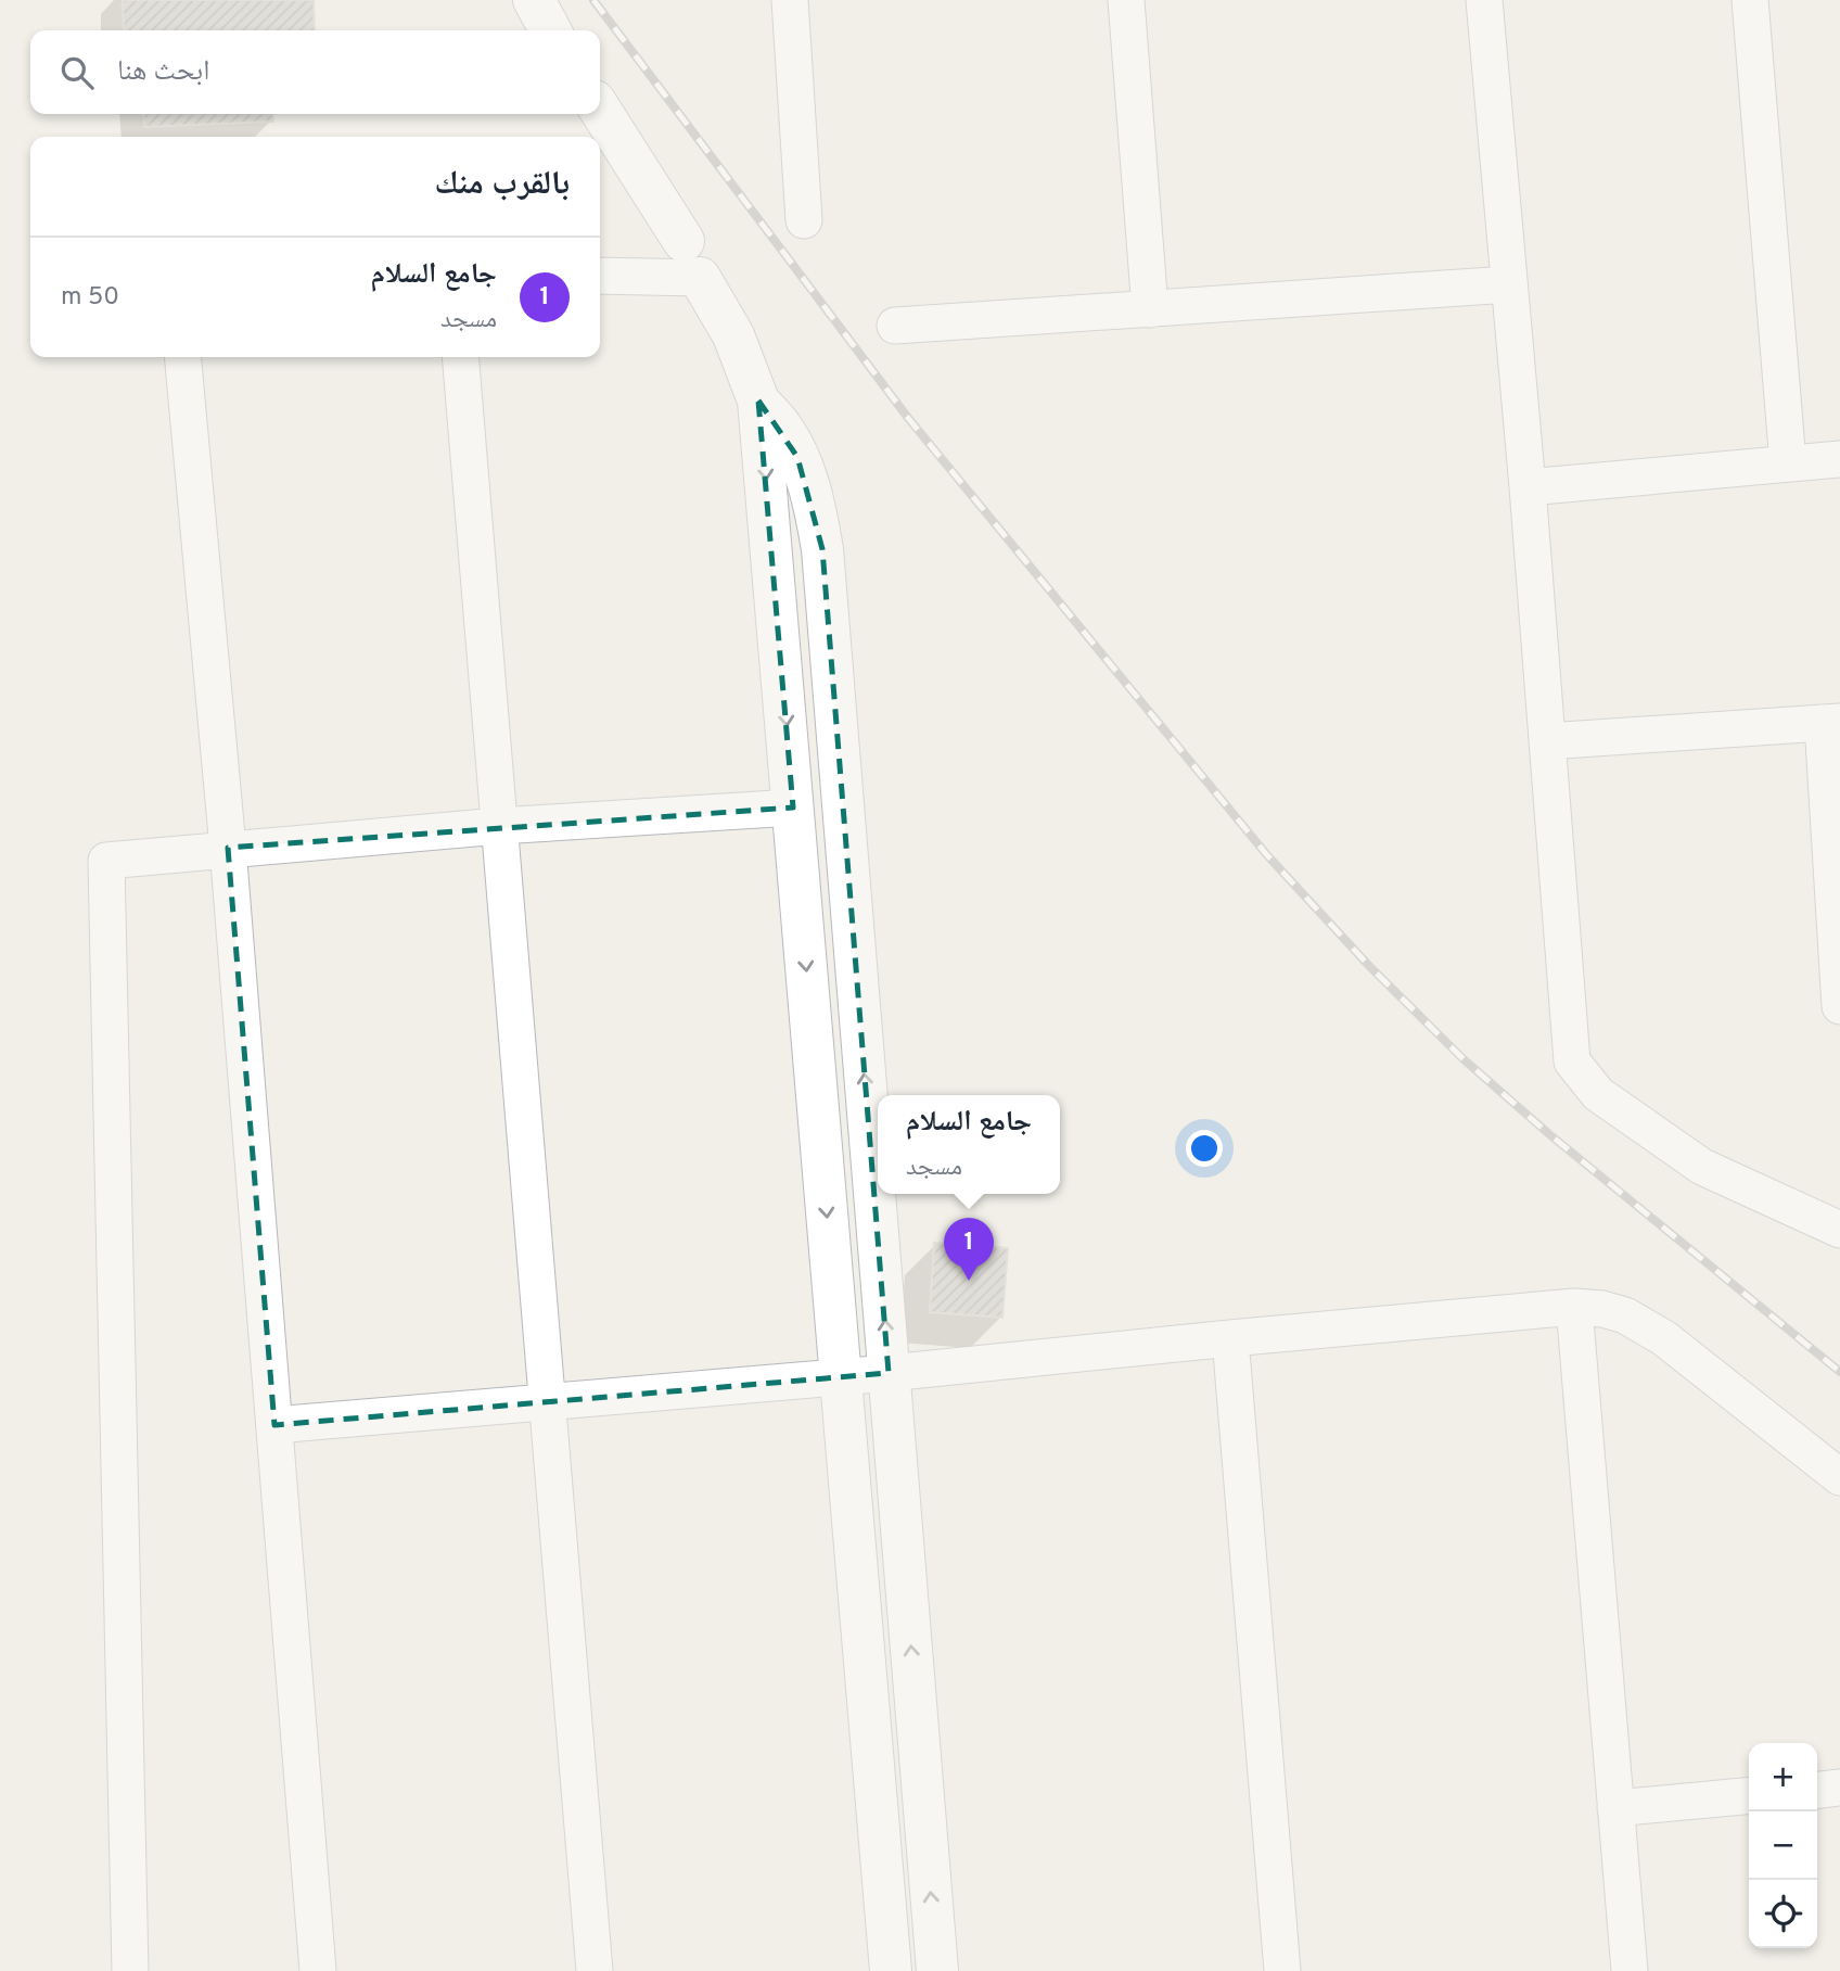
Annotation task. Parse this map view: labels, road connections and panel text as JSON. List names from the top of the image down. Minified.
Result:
{"page":{"search":"ابحث هنا","heading":"بالقرب منك","list":[{"mark":"1","name":"جامع السلام","note":"مسجد","value":"50 m"}],"popup":["جامع السلام","مسجد"],"pins":"1","map_buttons":["+","−"]}}
